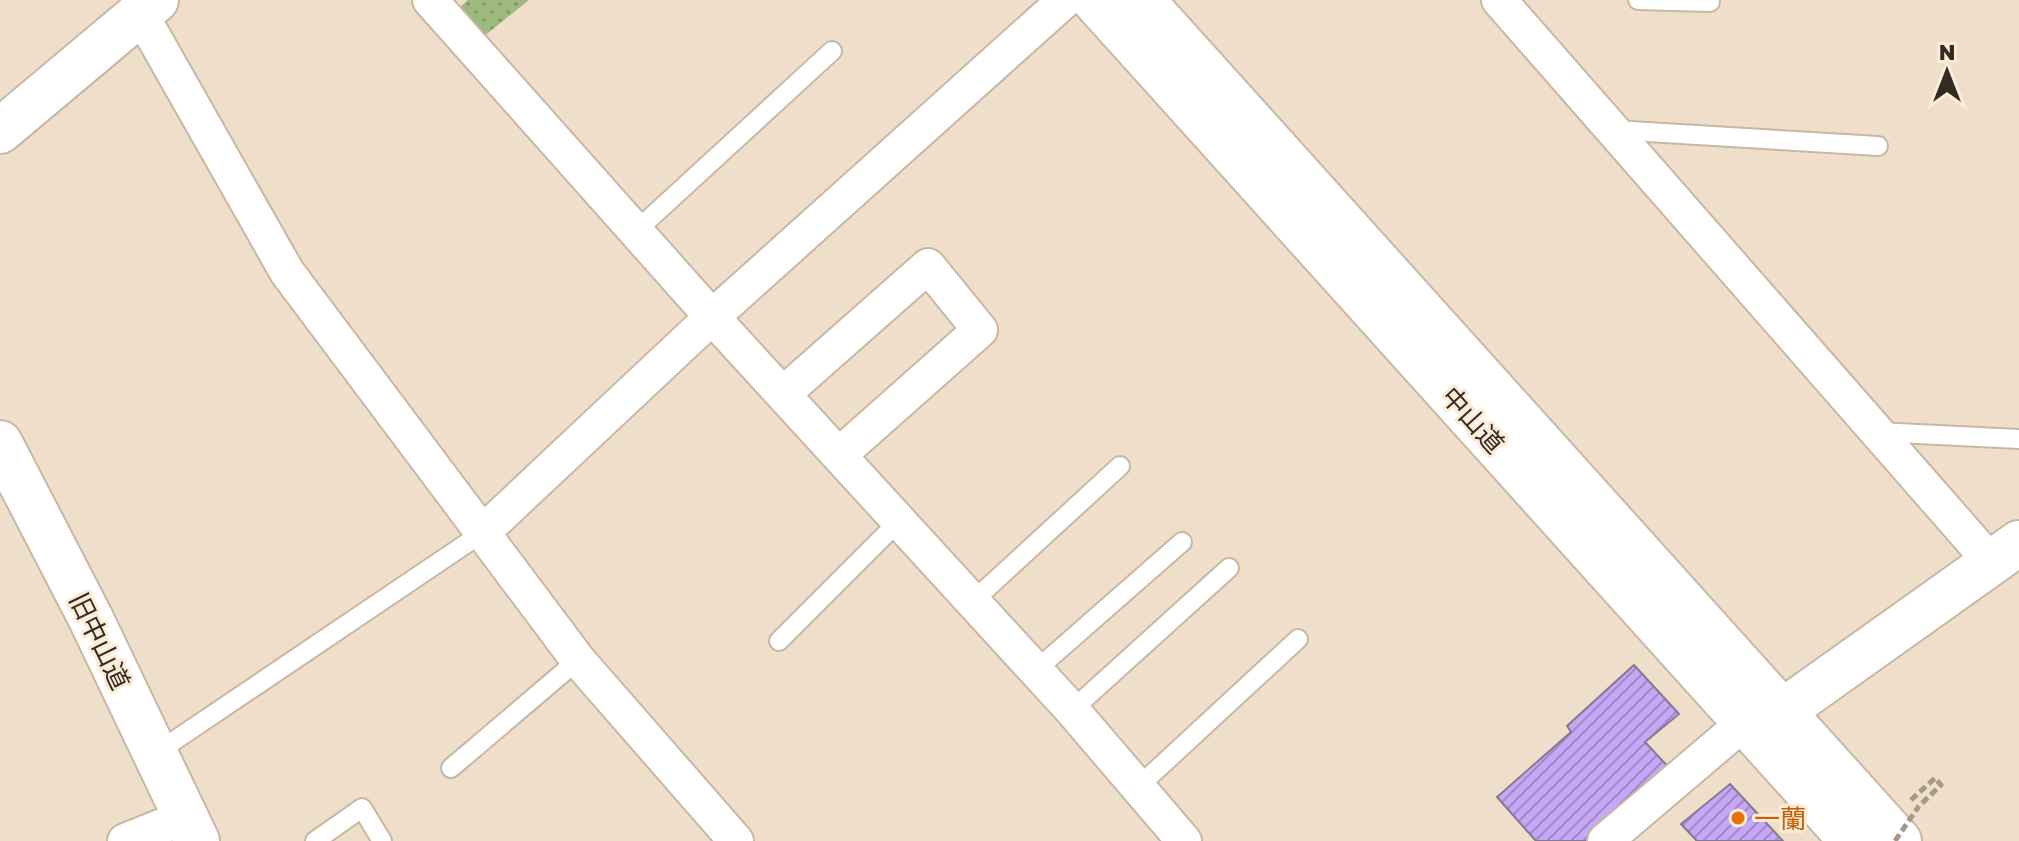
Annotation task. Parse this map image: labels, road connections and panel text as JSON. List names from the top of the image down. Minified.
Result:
{"streets":{"main road":["中山道","旧中山道"]},"places":["一蘭"],"north":"top"}
